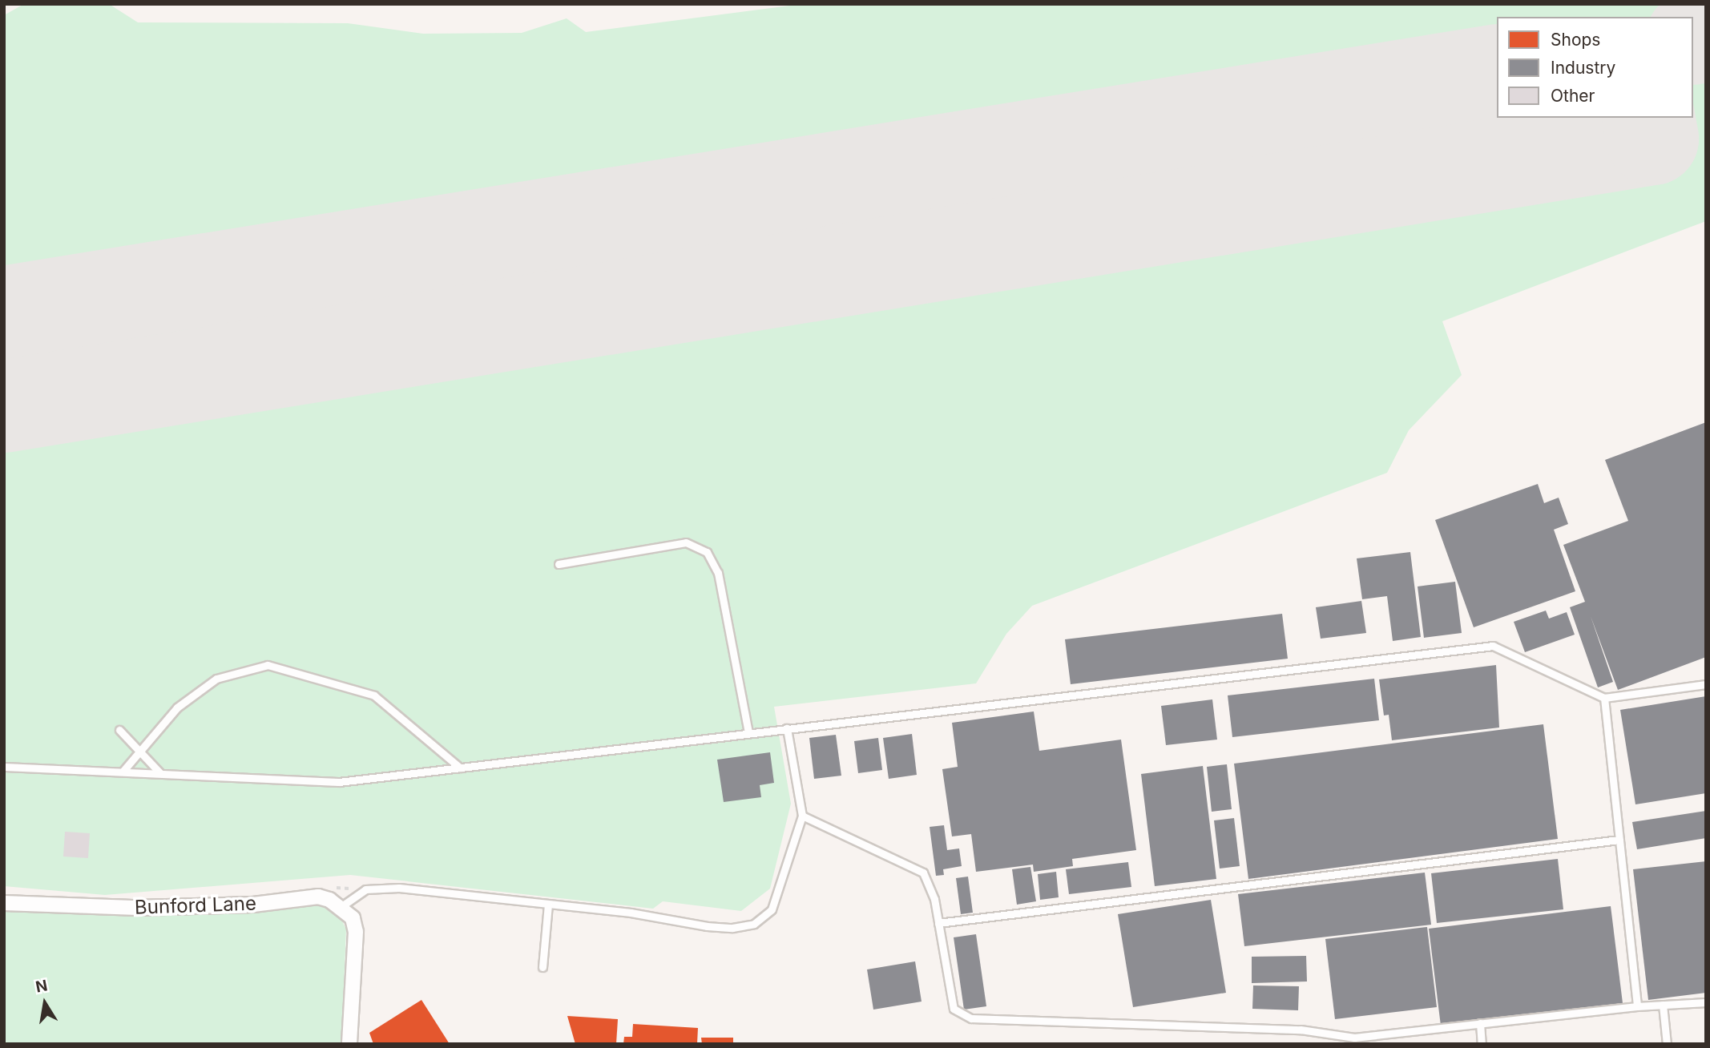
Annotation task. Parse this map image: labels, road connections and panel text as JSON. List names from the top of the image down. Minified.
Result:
{"streets":{"street":["Bunford Lane"]},"legend":["Shops","Industry","Other"],"north":"top"}
